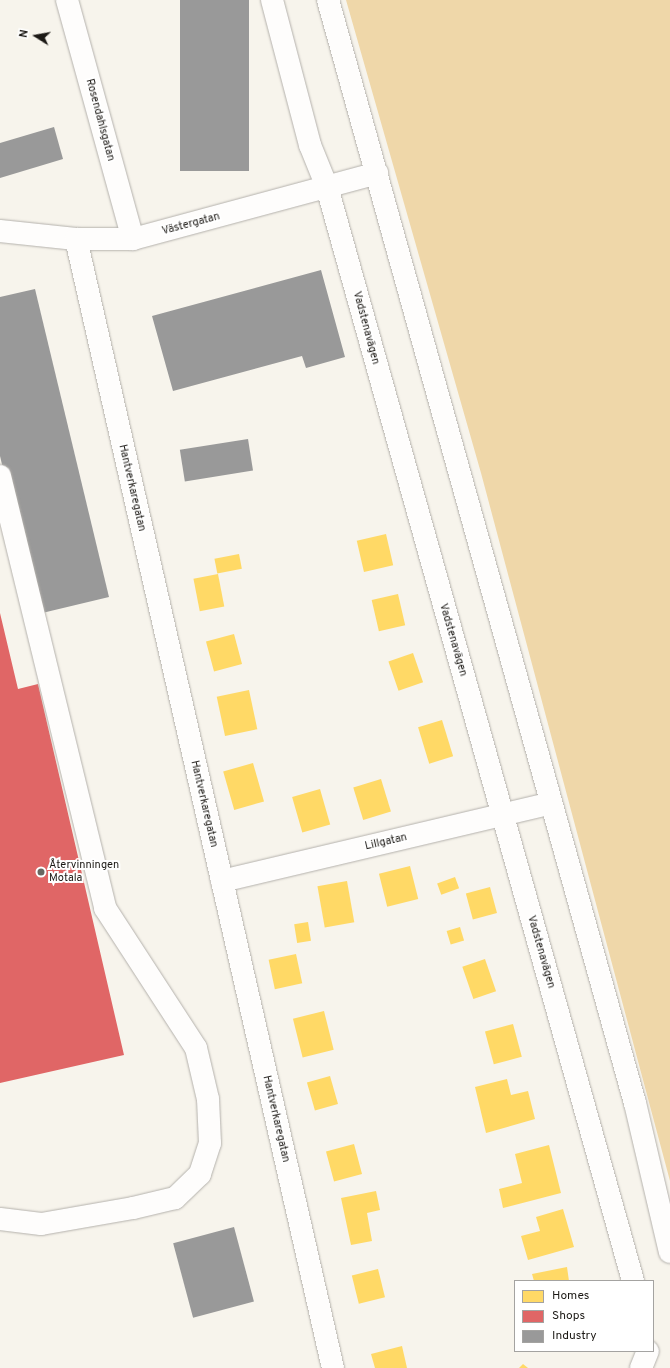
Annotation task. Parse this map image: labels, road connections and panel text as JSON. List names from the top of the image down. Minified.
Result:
{"streets":{"street":["Rosendahlsgatan","Västergatan","Vadstenavägen","Hantverkaregatan","Lillgatan"]},"crossings":[["Rosendahlsgatan","Västergatan"],["Västergatan","Vadstenavägen"],["Västergatan","Hantverkaregatan"],["Vadstenavägen","Lillgatan"],["Hantverkaregatan","Lillgatan"]],"places":["Återvinningen Motala"],"legend":["Homes","Shops","Industry"],"north":"left"}
